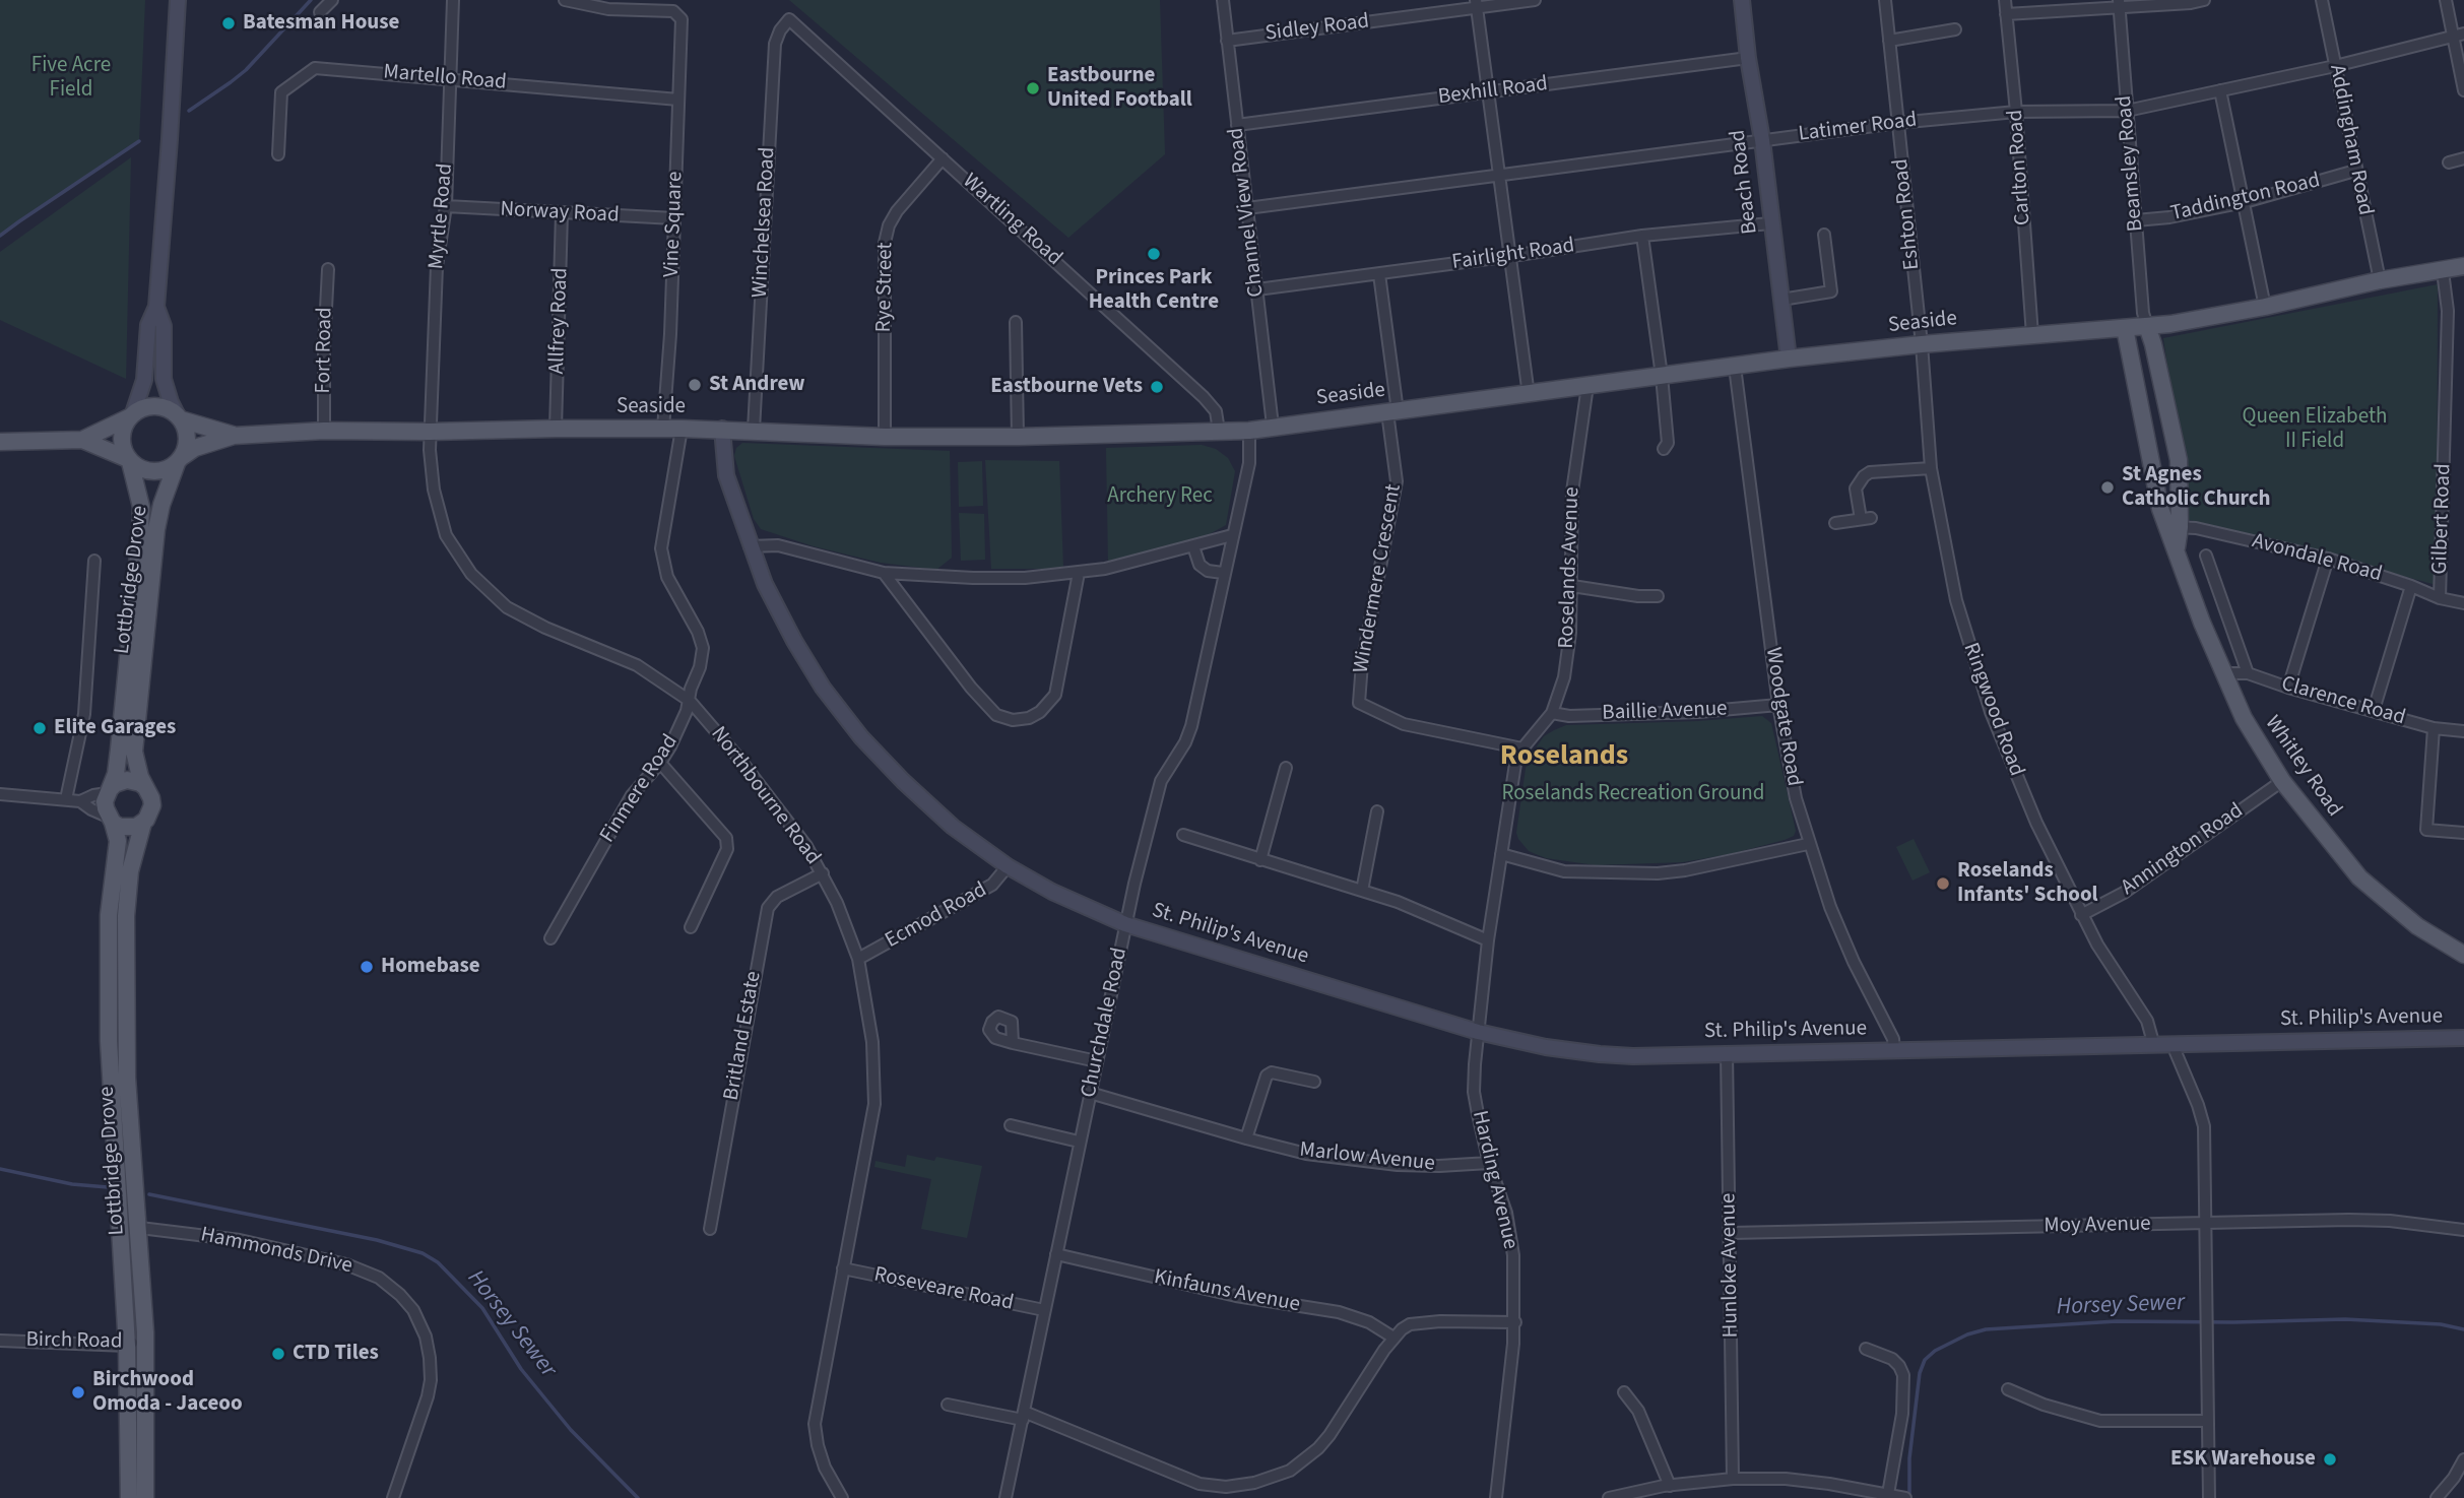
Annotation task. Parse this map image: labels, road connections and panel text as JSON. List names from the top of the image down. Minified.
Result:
{"streets":{"main road":["Seaside","Lottbridge Drove","Whitley Road"],"street":["Sidley Road","Martello Road","Bexhill Road","Latimer Road","Addingham Road","Beamsley Road","Carlton Road","Beach Road","Taddington Road","Channel View Road","Norway Road","Eshton Road","Myrtle Road","Wartling Road","Winchelsea Road","Vine Square","Fairlight Road","Rye Street","Allfrey Road","Fort Road","Gilbert Road","Avondale Road","Roselands Avenue","Windermere Crescent","Clarence Road","Ringwood Road","Baillie Avenue","Woodgate Road","Finmere Road","Northbourne Road","Annington Road","Ecmod Road","St. Philip's Avenue","Churchdale Road","Britland Estate","Marlow Avenue","Harding Avenue","Moy Avenue","Hammonds Drive","Hunloke Avenue","Roseveare Road","Kinfauns Avenue","Birch Road"]},"crossings":[["Sidley Road","Channel View Road"],["Martello Road","Myrtle Road"],["Martello Road","Vine Square"],["Bexhill Road","Beach Road"],["Bexhill Road","Channel View Road"],["Latimer Road","Addingham Road"],["Latimer Road","Beamsley Road"],["Latimer Road","Carlton Road"],["Latimer Road","Beach Road"],["Latimer Road","Channel View Road"],["Latimer Road","Eshton Road"],["Addingham Road","Taddington Road"],["Addingham Road","Seaside"],["Beamsley Road","Taddington Road"],["Beamsley Road","Seaside"],["Beamsley Road","Whitley Road"],["Carlton Road","Seaside"],["Beach Road","Fairlight Road"],["Beach Road","Seaside"],["Channel View Road","Fairlight Road"],["Channel View Road","Seaside"],["Norway Road","Myrtle Road"],["Norway Road","Vine Square"],["Norway Road","Allfrey Road"],["Eshton Road","Seaside"],["Eshton Road","Ringwood Road"],["Myrtle Road","Seaside"],["Myrtle Road","Northbourne Road"],["Wartling Road","Winchelsea Road"],["Wartling Road","Rye Street"],["Wartling Road","Seaside"],["Winchelsea Road","Seaside"],["Vine Square","Seaside"],["Rye Street","Seaside"],["Allfrey Road","Seaside"],["Seaside","Fort Road"],["Seaside","Gilbert Road"],["Seaside","Roselands Avenue"],["Seaside","Windermere Crescent"],["Seaside","Lottbridge Drove"],["Seaside","Ringwood Road"],["Seaside","Woodgate Road"],["Seaside","Whitley Road"],["Seaside","Finmere Road"],["Seaside","Northbourne Road"],["Seaside","St. Philip's Avenue"],["Seaside","Churchdale Road"],["Gilbert Road","Avondale Road"],["Avondale Road","Whitley Road"],["Roselands Avenue","Windermere Crescent"],["Roselands Avenue","Baillie Avenue"],["Roselands Avenue","St. Philip's Avenue"],["Roselands Avenue","Harding Avenue"],["Lottbridge Drove","Hammonds Drive"],["Lottbridge Drove","Birch Road"],["Clarence Road","Whitley Road"],["Ringwood Road","Annington Road"],["Ringwood Road","St. Philip's Avenue"],["Baillie Avenue","Woodgate Road"],["Woodgate Road","St. Philip's Avenue"],["Whitley Road","Annington Road"],["Finmere Road","Northbourne Road"],["Northbourne Road","Ecmod Road"],["Northbourne Road","Britland Estate"],["Northbourne Road","Roseveare Road"],["Ecmod Road","St. Philip's Avenue"],["St. Philip's Avenue","Churchdale Road"],["St. Philip's Avenue","Harding Avenue"],["St. Philip's Avenue","Hunloke Avenue"],["Churchdale Road","Marlow Avenue"],["Churchdale Road","Roseveare Road"],["Churchdale Road","Kinfauns Avenue"],["Marlow Avenue","Harding Avenue"],["Moy Avenue","Hunloke Avenue"]],"districts":["Roselands"],"water":["Horsey Sewer"],"parks":["Five Acre Field","Queen Elizabeth II Field","Archery Rec","Roselands Recreation Ground"],"places":["Batesman House","Eastbourne United Football","Princes Park Health Centre","St Andrew","Eastbourne Vets","St Agnes Catholic Church","Elite Garages","Roselands Infants' School","Homebase","CTD Tiles","Birchwood Omoda - Jaceoo","ESK Warehouse"]}
